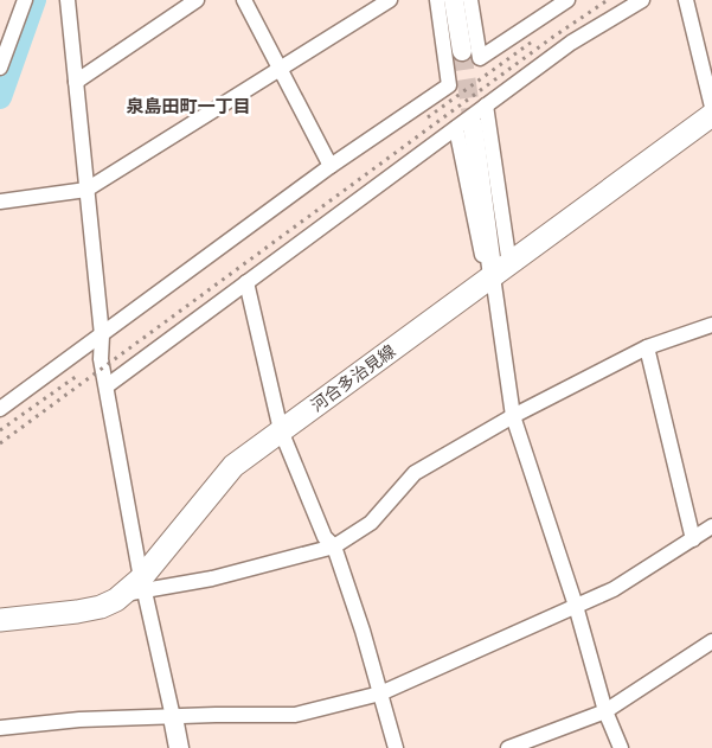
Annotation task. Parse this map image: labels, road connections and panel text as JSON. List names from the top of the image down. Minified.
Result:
{"streets":{"main road":["河合多治見線"]},"districts":["泉島田町一丁目"]}
